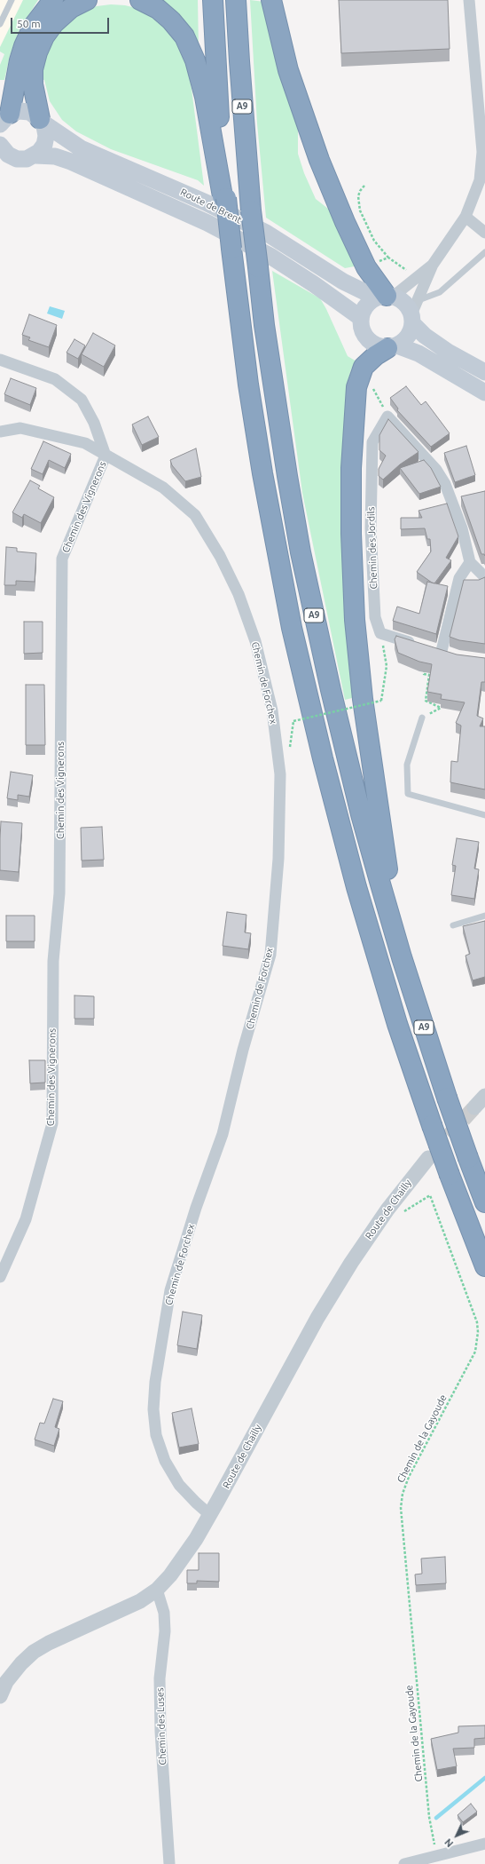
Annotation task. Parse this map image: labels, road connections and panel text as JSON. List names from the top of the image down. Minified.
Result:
{"streets":{"highway":["A9"],"main road":["Route de Brent"],"street":["Chemin des Vignerons","Chemin des Jordils","Chemin de Forchex","Route de Chailly","Chemin des Luses"],"path":["Chemin de la Gayoude"]},"crossings":[["Chemin des Vignerons","Chemin de Forchex"],["Chemin de Forchex","Route de Chailly"],["Route de Chailly","Chemin de la Gayoude"],["Route de Chailly","Chemin des Luses"]],"scale_bar":"50 m","north":"bottom left"}
